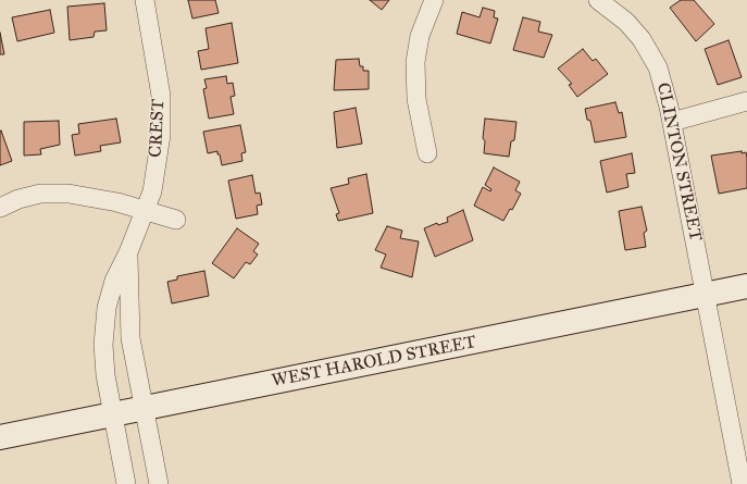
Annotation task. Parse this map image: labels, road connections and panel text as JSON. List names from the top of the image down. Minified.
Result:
{"streets":{"main road":["WEST HAROLD STREET"],"street":["CREST","CLINTON STREET"]},"crossings":[["CREST","WEST HAROLD STREET"],["CLINTON STREET","WEST HAROLD STREET"]]}
